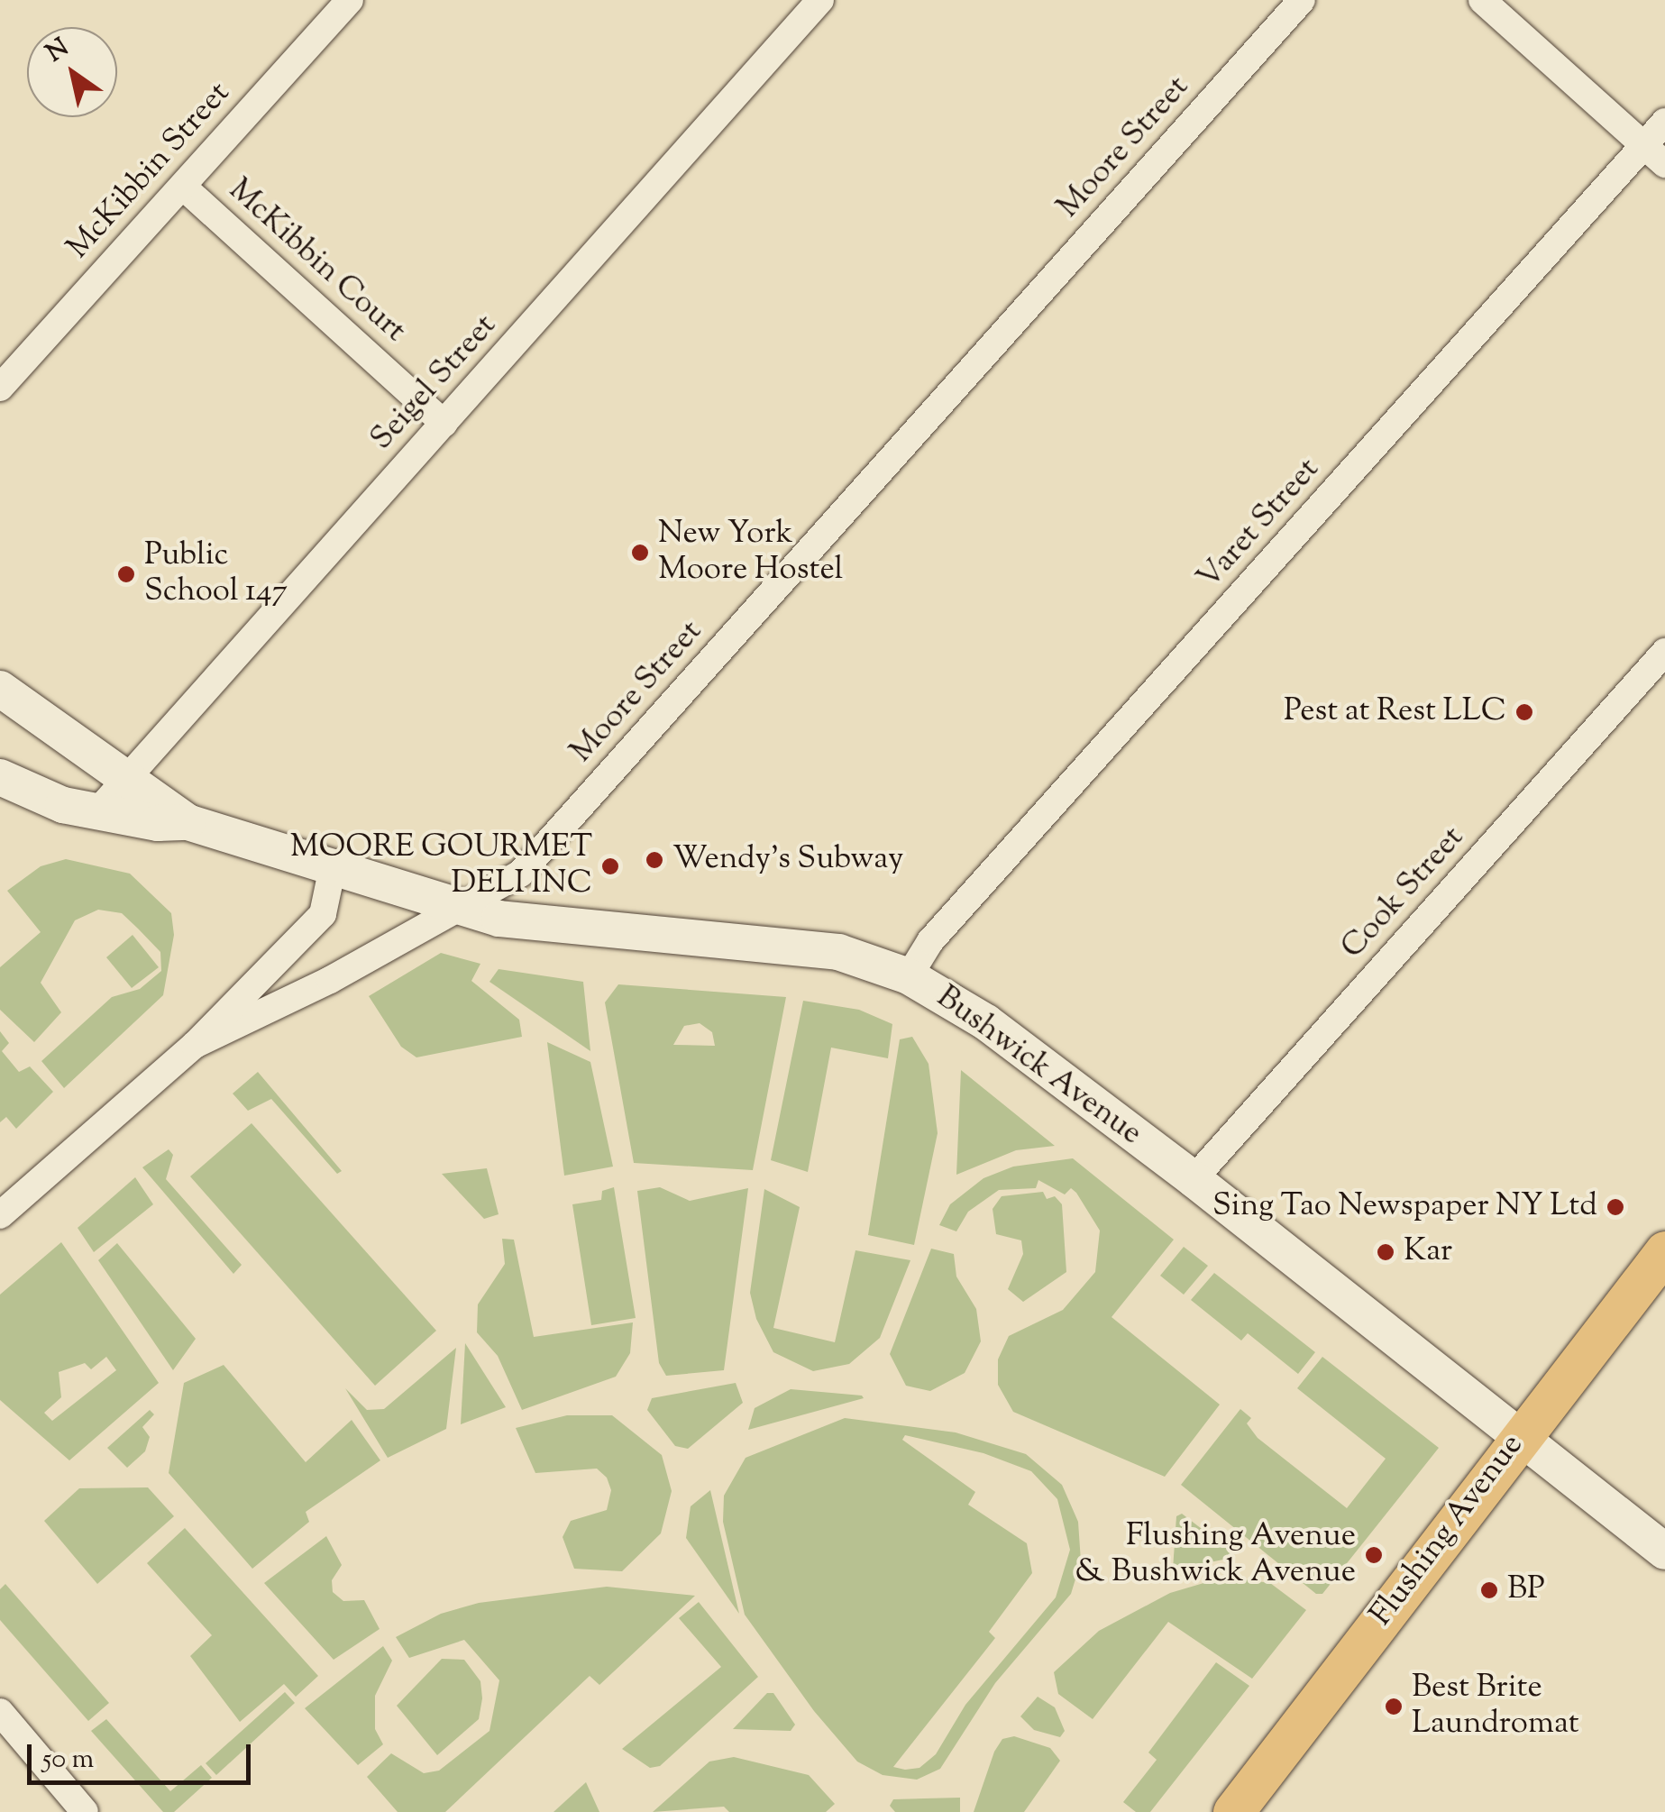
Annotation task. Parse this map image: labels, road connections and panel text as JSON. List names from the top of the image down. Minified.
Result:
{"streets":{"main road":["Bushwick Avenue","Flushing Avenue"],"street":["Moore Street","McKibbin Street","McKibbin Court","Seigel Street","Varet Street","Cook Street"]},"crossings":[["Moore Street","Bushwick Avenue"],["McKibbin Street","McKibbin Court"],["McKibbin Court","Seigel Street"],["Seigel Street","Bushwick Avenue"],["Varet Street","Bushwick Avenue"],["Cook Street","Bushwick Avenue"],["Bushwick Avenue","Flushing Avenue"]],"places":["New York Moore Hostel","Public School 147","Pest at Rest LLC","Wendy's Subway","MOORE GOURMET DELI INC","Sing Tao Newspaper NY Ltd","Kar","Flushing Avenue & Bushwick Avenue","BP","Best Brite Laundromat"],"scale_bar":"50 m","north":"top left"}
